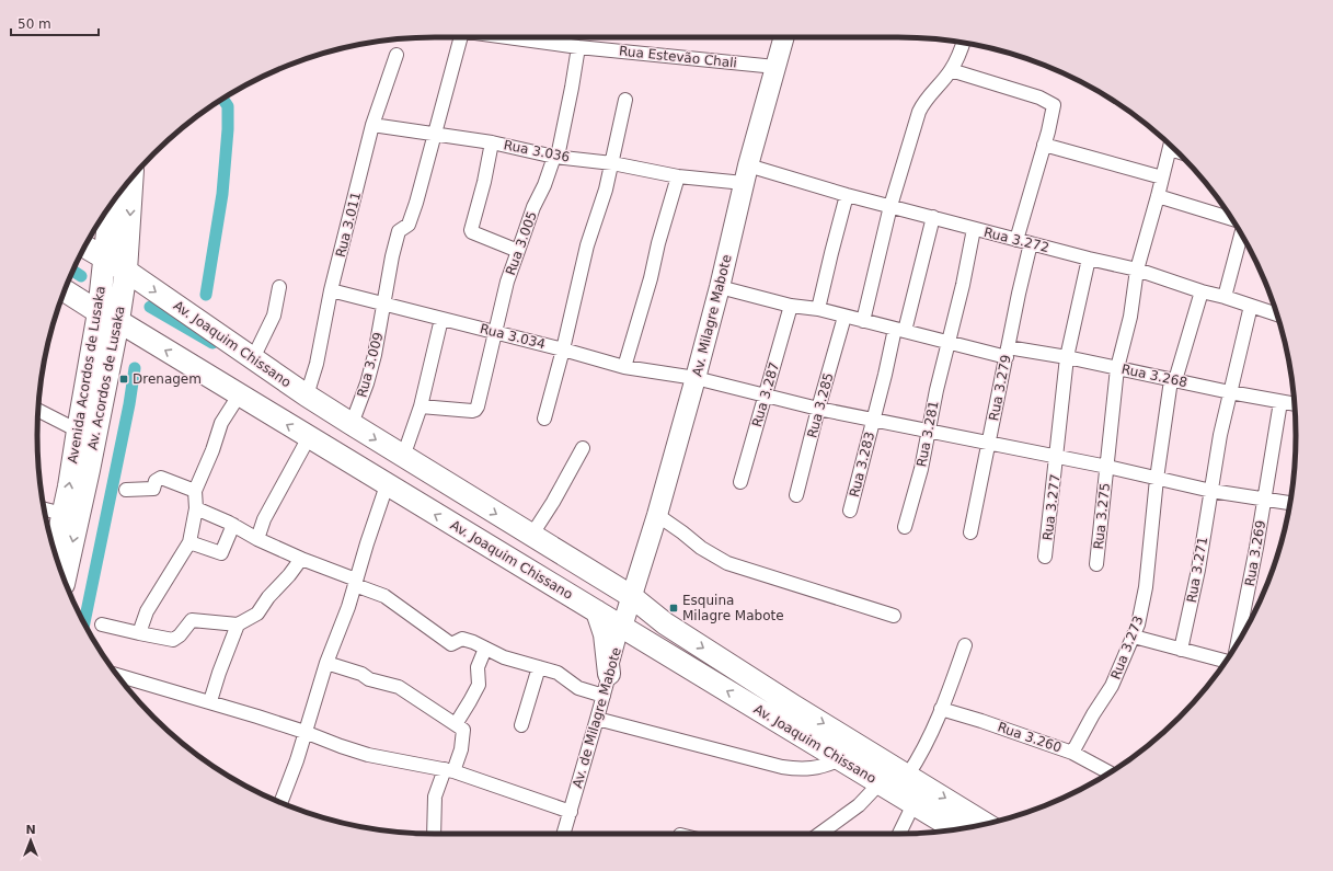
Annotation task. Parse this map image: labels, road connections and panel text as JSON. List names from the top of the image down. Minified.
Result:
{"streets":{"main road":["Av. Joaquim Chissano","Avenida Acordos de Lusaka","Av. Acordos de Lusaka"],"street":["Rua Estevão Chali","Rua 3.036","Rua 3.011","Rua 3.272","Rua 3.005","Av. Milagre Mabote","Rua 3.034","Rua 3.009","Rua 3.268","Rua 3.279","Rua 3.287","Rua 3.285","Rua 3.281","Rua 3.283","Rua 3.277","Rua 3.275","Rua 3.269","Rua 3.271","Rua 3.273","Av. de Milagre Mabote","Rua 3.260"]},"crossings":[["Rua Estevão Chali","Rua 3.005"],["Rua Estevão Chali","Av. Milagre Mabote"],["Rua 3.036","Rua 3.011"],["Rua 3.036","Rua 3.272"],["Rua 3.036","Rua 3.005"],["Rua 3.036","Av. Milagre Mabote"],["Rua 3.036","Rua 3.009"],["Rua 3.011","Rua 3.034"],["Rua 3.011","Av. Joaquim Chissano"],["Rua 3.272","Av. Milagre Mabote"],["Rua 3.272","Rua 3.279"],["Rua 3.272","Rua 3.281"],["Rua 3.272","Rua 3.283"],["Rua 3.272","Rua 3.277"],["Rua 3.272","Rua 3.275"],["Rua 3.272","Rua 3.271"],["Rua 3.272","Rua 3.273"],["Rua 3.005","Rua 3.034"],["Av. Milagre Mabote","Rua 3.034"],["Av. Milagre Mabote","Av. Joaquim Chissano"],["Av. Milagre Mabote","Rua 3.268"],["Av. Milagre Mabote","Av. de Milagre Mabote"],["Rua 3.034","Rua 3.009"],["Rua 3.034","Rua 3.279"],["Rua 3.034","Rua 3.287"],["Rua 3.034","Rua 3.285"],["Rua 3.034","Rua 3.281"],["Rua 3.034","Rua 3.283"],["Rua 3.034","Rua 3.277"],["Rua 3.034","Rua 3.275"],["Rua 3.034","Rua 3.269"],["Rua 3.034","Rua 3.271"],["Rua 3.034","Rua 3.273"],["Av. Joaquim Chissano","Rua 3.009"],["Av. Joaquim Chissano","Avenida Acordos de Lusaka"],["Av. Joaquim Chissano","Av. Acordos de Lusaka"],["Av. Joaquim Chissano","Av. de Milagre Mabote"],["Avenida Acordos de Lusaka","Av. Acordos de Lusaka"],["Rua 3.268","Rua 3.279"],["Rua 3.268","Rua 3.287"],["Rua 3.268","Rua 3.285"],["Rua 3.268","Rua 3.281"],["Rua 3.268","Rua 3.283"],["Rua 3.268","Rua 3.277"],["Rua 3.268","Rua 3.275"],["Rua 3.268","Rua 3.269"],["Rua 3.268","Rua 3.271"],["Rua 3.268","Rua 3.273"],["Rua 3.273","Rua 3.260"]],"one_way":["Av. Acordos de Lusaka"],"places":{"transit":["Drenagem","Esquina Milagre Mabote"]},"scale_bar":"50 m","north":"top"}
